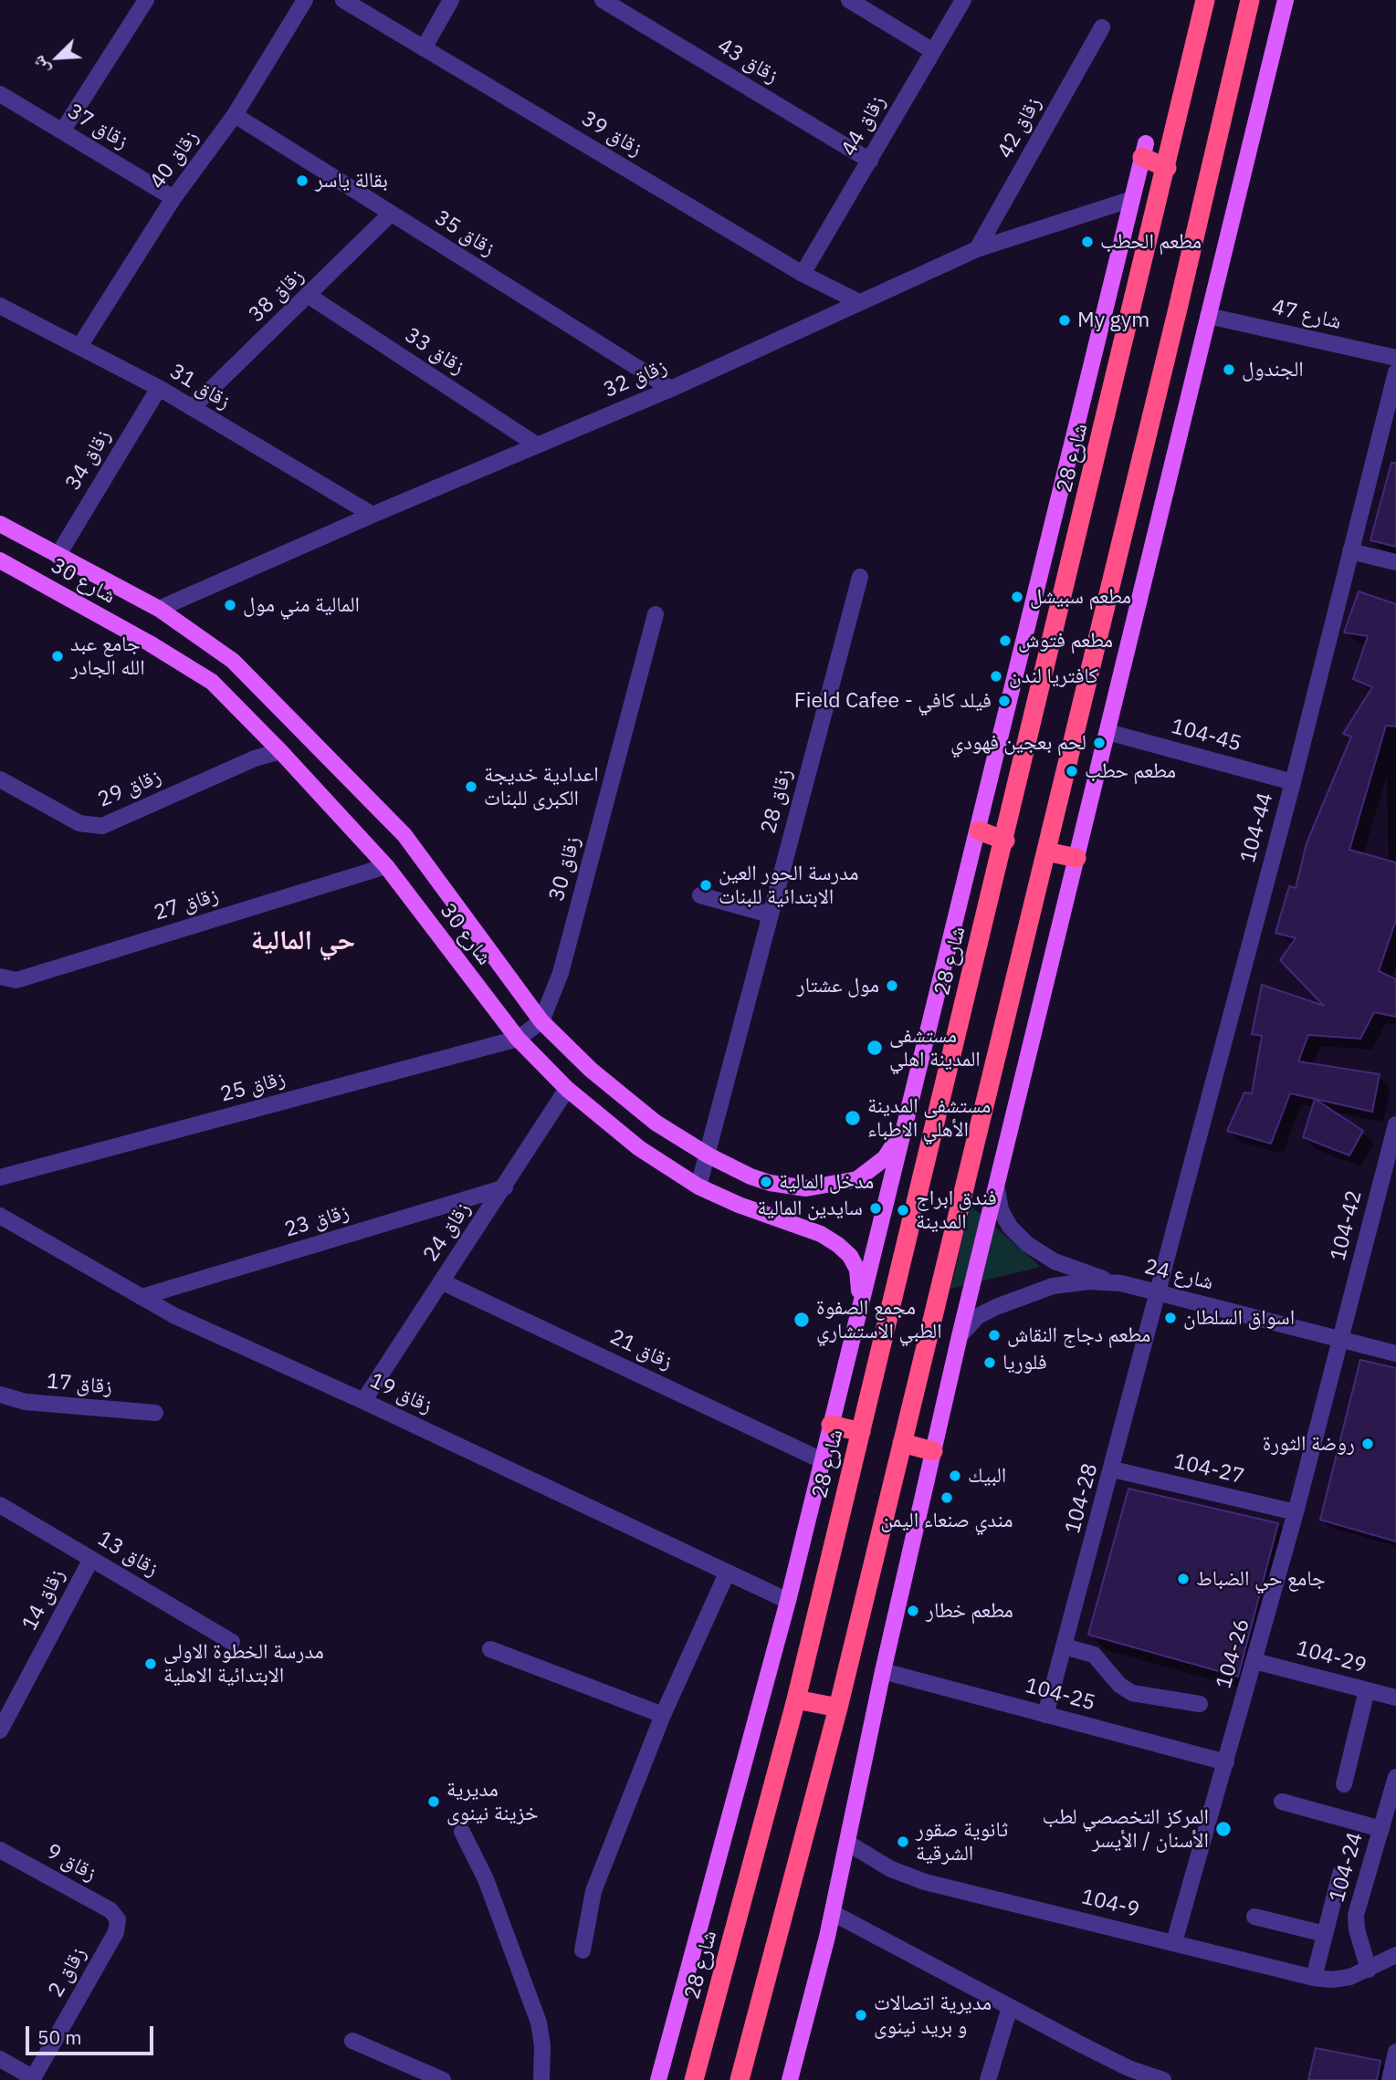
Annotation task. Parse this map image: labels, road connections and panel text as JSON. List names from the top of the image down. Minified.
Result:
{"streets":{"highway":["شارع 28"],"main road":["شارع 30"],"street":["زقاق 43","زقاق 44","زقاق 37","زقاق 42","زقاق 39","زقاق 40","زقاق 35","زقاق 38","شارع 47","زقاق 33","زقاق 32","زقاق 31","زقاق 34","104-45","زقاق 29","زقاق 28","104-44","زقاق 30","زقاق 27","زقاق 25","زقاق 23","104-42","زقاق 24","شارع 24","زقاق 21","زقاق 17","زقاق 19","104-27","104-28","زقاق 13","زقاق 14","104-26","104-29","104-25","زقاق 9","104-24","104-9","زقاق 2"]},"crossings":[["زقاق 43","زقاق 44"],["زقاق 44","زقاق 39"],["زقاق 37","زقاق 40"],["زقاق 42","زقاق 32"],["زقاق 39","زقاق 32"],["زقاق 40","زقاق 35"],["زقاق 40","زقاق 31"],["زقاق 35","زقاق 38"],["زقاق 35","زقاق 32"],["زقاق 38","زقاق 33"],["زقاق 38","زقاق 31"],["زقاق 33","زقاق 32"],["زقاق 32","زقاق 31"],["زقاق 32","شارع 30"],["زقاق 31","زقاق 34"],["زقاق 34","شارع 30"],["شارع 30","زقاق 29"],["شارع 30","زقاق 28"],["شارع 30","زقاق 30"],["شارع 30","زقاق 27"],["شارع 30","زقاق 25"],["شارع 30","زقاق 24"],["104-45","104-44"],["104-44","شارع 24"],["104-44","104-28"],["زقاق 23","زقاق 24"],["زقاق 23","زقاق 19"],["104-42","شارع 24"],["104-42","104-26"],["زقاق 24","زقاق 21"],["زقاق 24","زقاق 19"],["شارع 24","104-28"],["شارع 24","104-26"],["104-27","104-28"],["104-27","104-26"],["104-28","104-25"],["زقاق 13","زقاق 14"],["104-26","104-29"],["104-26","104-25"],["104-26","104-9"],["زقاق 9","زقاق 2"],["104-24","104-9"]],"districts":["حي المالية"],"places":["بقالة ياسر","مطعم الحطب","My gym","الجندول","مطعم سبيشل","المالية مني مول","مطعم فتوش","جامع عبد الله الجادر","كافتريا لندن","Field Cafee - فيلد كافي","لحم بعجين فهودي","مطعم حطب","اعدادية خديجة الكبرى للبنات","مدرسة الحور العين الابتدائية للبنات","مول عشتار","مستشفى المدينة اهلي","مستشفى المدينة الأهلي الاطباء","مدخل المالية","سايدين المالية","فندق ابراج المدينة","اسواق السلطان","مجمع الصفوة الطبي الاستشاري","مطعم دجاج النقاش","فلوريا","روضة الثورة","البيك","مندي صنعاء اليمن","جامع حي الضباط","مطعم خطار","مدرسة الخطوة الاولى الابتدائية الاهلية","مديرية خزينة نينوى","المركز التخصصي لطب الأسنان / الأيسر","ثانوية صقور الشرقية","مديرية اتصالات و بريد نينوى"],"scale_bar":"50 m","north":"bottom left"}
